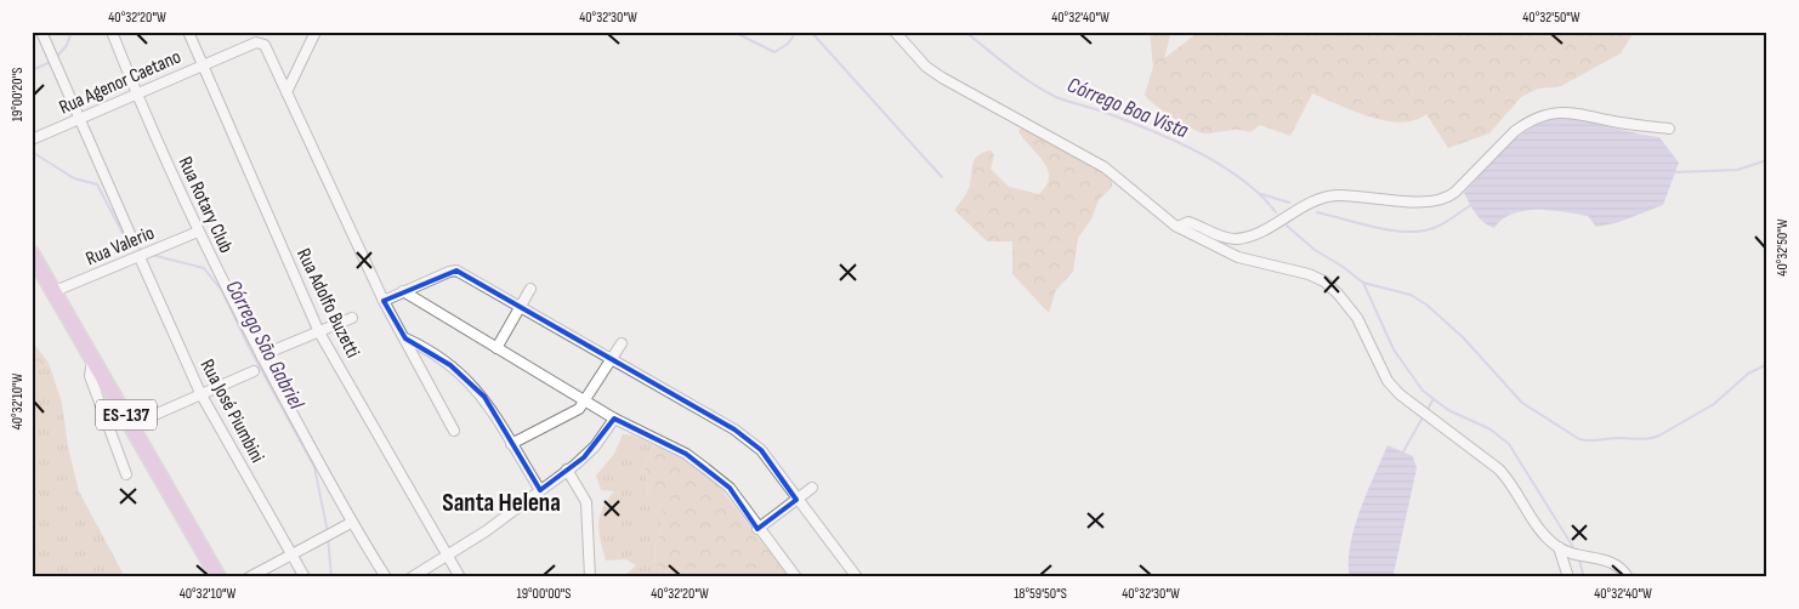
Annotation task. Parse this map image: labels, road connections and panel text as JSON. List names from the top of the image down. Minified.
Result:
{"streets":{"main road":["ES-137"],"street":["Rua Agenor Caetano","Rua Rotary Club","Rua Valerio","Rua Adolfo Buzetti","Rua José Piumbini"]},"crossings":[["Rua Agenor Caetano","Rua Rotary Club"],["Rua Agenor Caetano","Rua Adolfo Buzetti"],["Rua Rotary Club","Rua Valerio"],["Rua Valerio","Rua José Piumbini"],["Rua Valerio","ES-137"]],"districts":["Santa Helena"],"water":["Córrego Boa Vista","Córrego São Gabriel"],"coordinates":["40°32'20\"W","40°32'30\"W","40°32'40\"W","40°32'50\"W","19°00'20\"S","40°32'10\"W","19°00'00\"S","18°59'50\"S"]}
